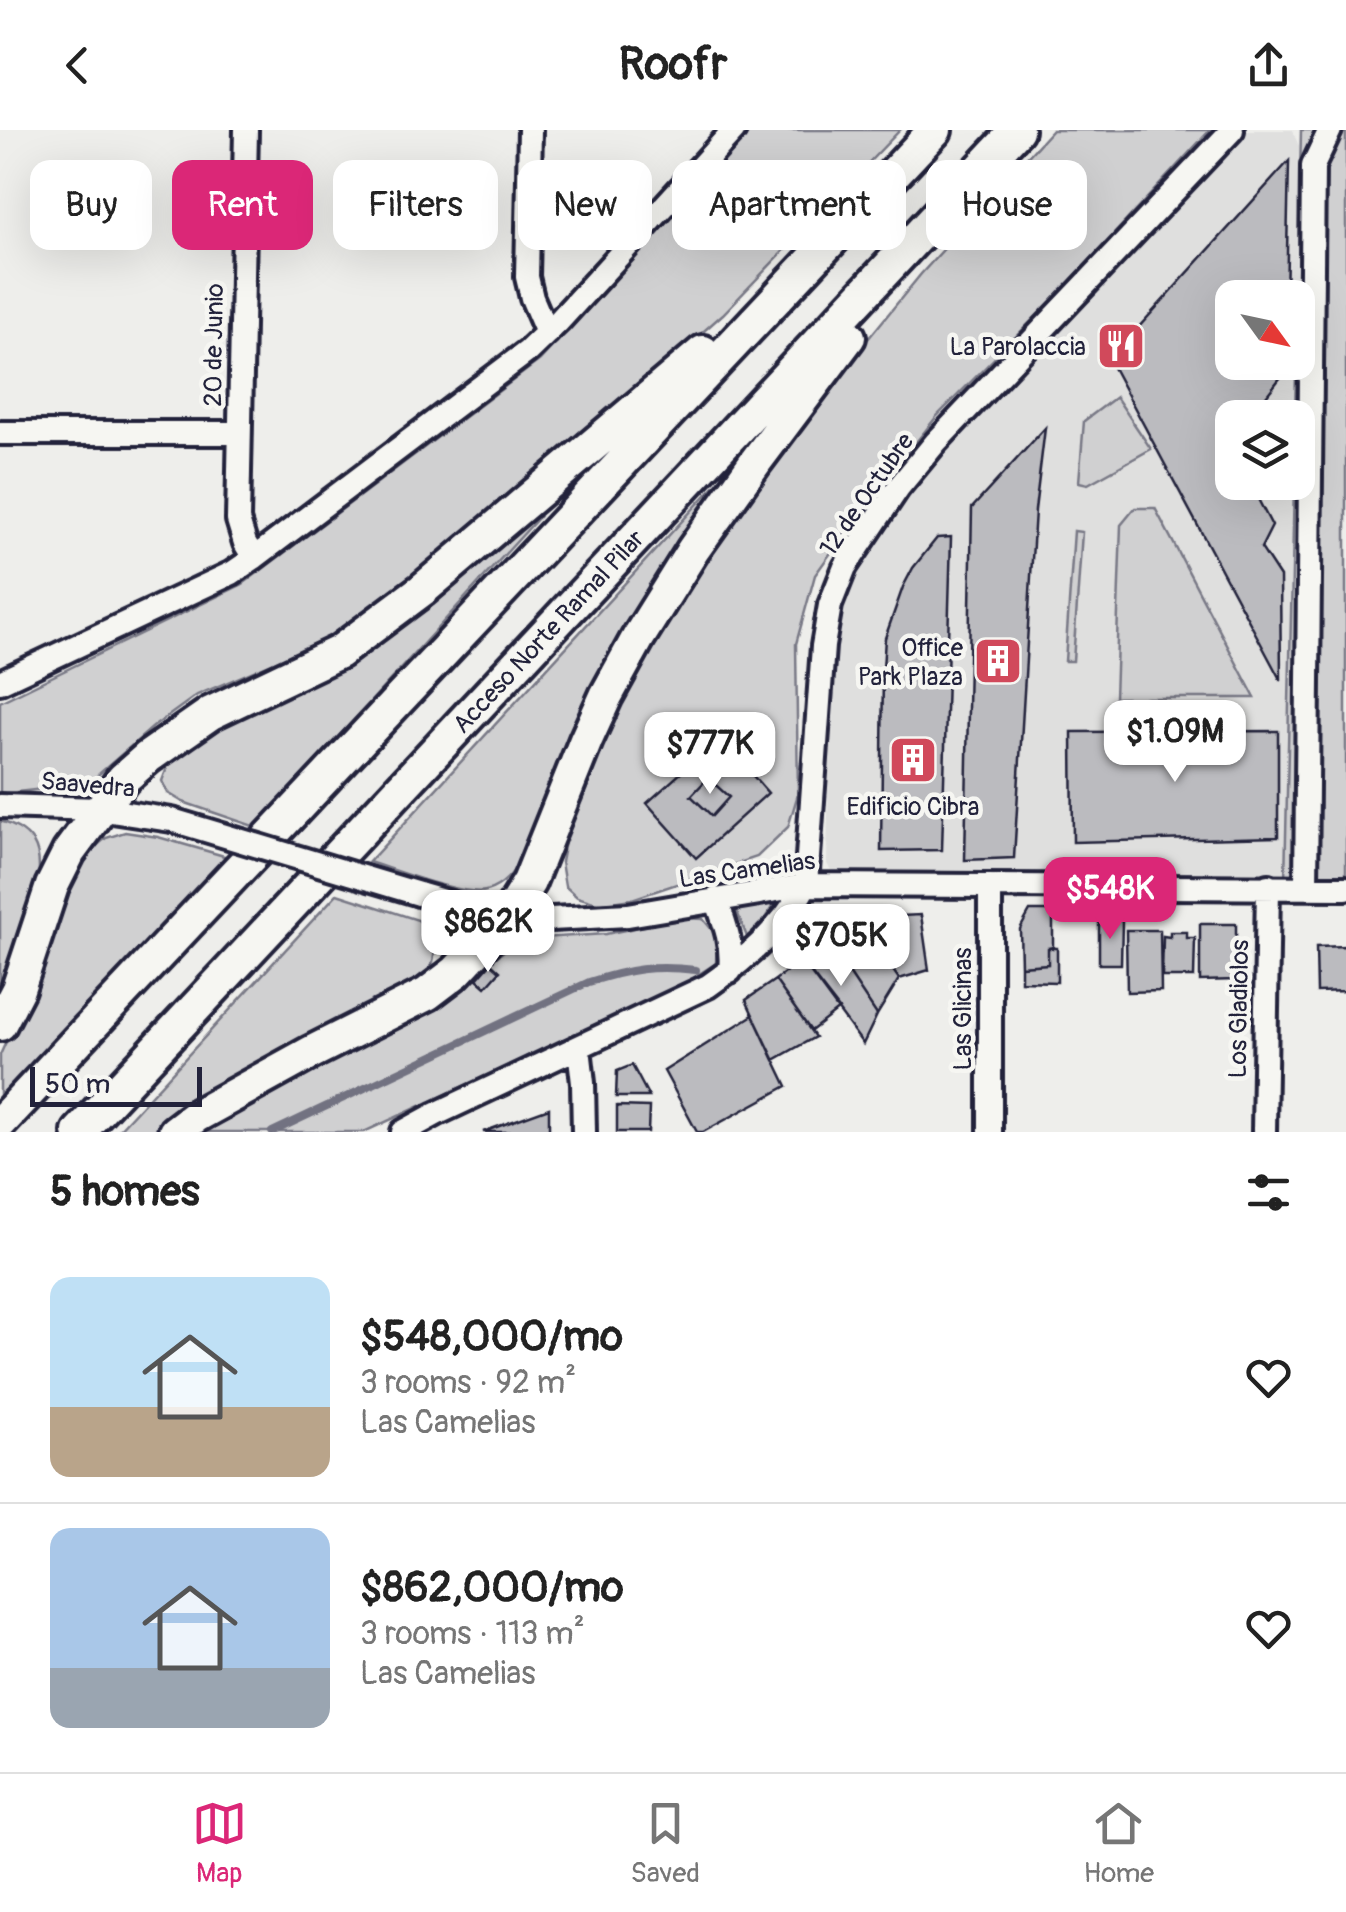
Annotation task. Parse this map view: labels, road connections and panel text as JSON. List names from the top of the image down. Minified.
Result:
{"streets":{"highway":["Acceso Norte Ramal Pilar"],"street":["20 de Junio","12 de Octubre","Saavedra","Las Camelias","Las Glicinas","Los Gladiolos"]},"crossings":[["12 de Octubre","Las Camelias"],["Saavedra","Las Camelias"],["Las Camelias","Las Glicinas"],["Las Camelias","Los Gladiolos"]],"places":{"restaurant":["La Parolaccia"],"building":["Office Park Plaza","Edificio Cibra"]},"scale_bar":"50 m","north":"bottom right","page":{"header":"Roofr","chip":["Buy","Rent","Filters","New","Apartment","House"],"price":["$1.09M","$777K","$548K","$862K","$705K"],"scale":"50 m","heading":"5 homes","list":[{"name":"$548,000/mo","note":"3 rooms · 92 m² · Las Camelias"},{"name":"$862,000/mo","note":"3 rooms · 113 m² · Las Camelias"}],"tabs":["Map","Saved","Home"]}}
